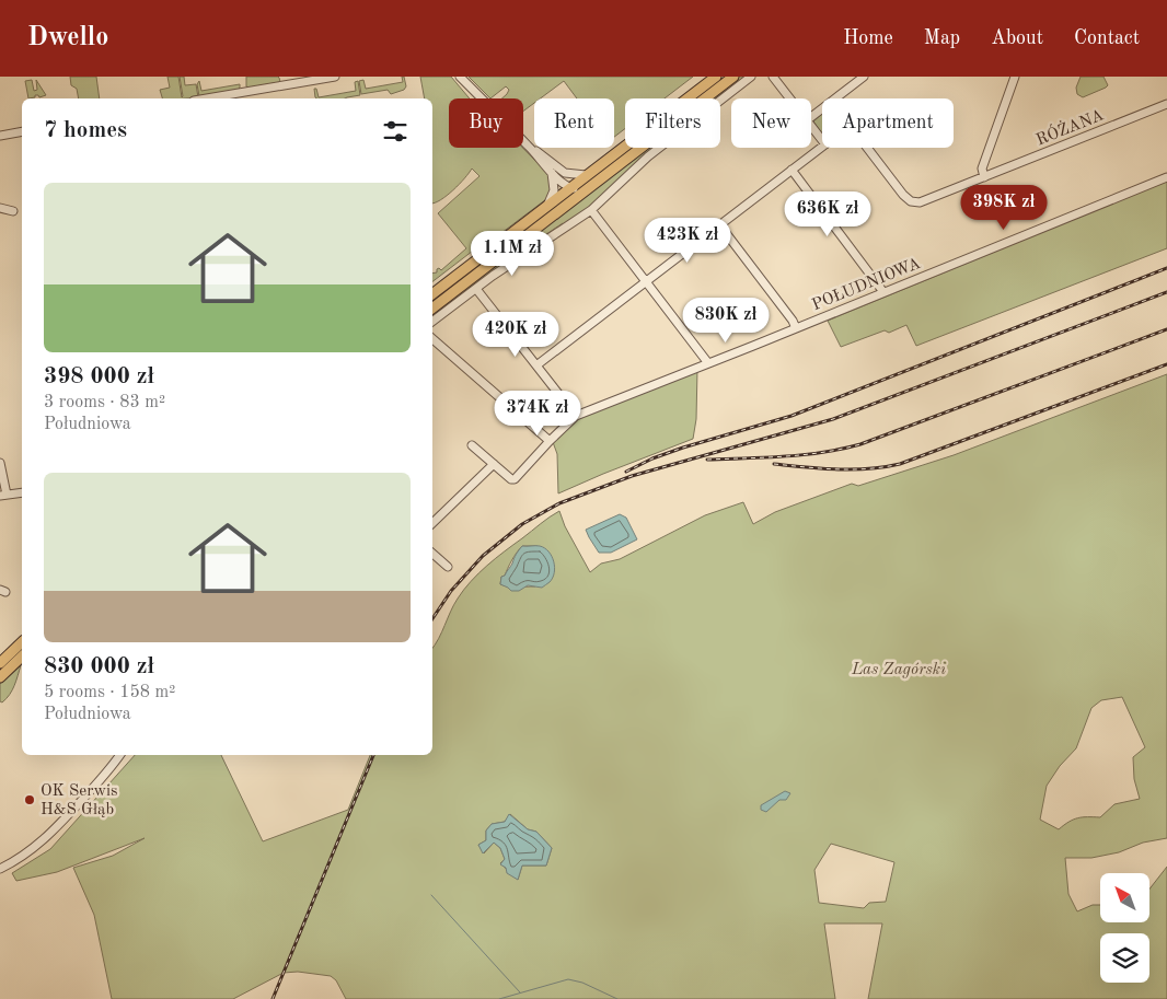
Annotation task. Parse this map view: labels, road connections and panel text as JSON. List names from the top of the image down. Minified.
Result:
{"streets":{"street":["RÓŻANA","POŁUDNIOWA"]},"parks":["Las Zagórski"],"places":["OK Serwis H&S Głąb"],"north":"top left","page":{"header":"Dwello","nav":["Home","Map","About","Contact"],"chip":["Buy","Rent","Filters","New","Apartment"],"heading":"7 homes","list":[{"name":"398 000 zł","note":"3 rooms · 83 m² · Południowa"},{"name":"830 000 zł","note":"5 rooms · 158 m² · Południowa"}],"price":["398K zł","636K zł","423K zł","1.1M zł","830K zł","420K zł","374K zł"]}}
